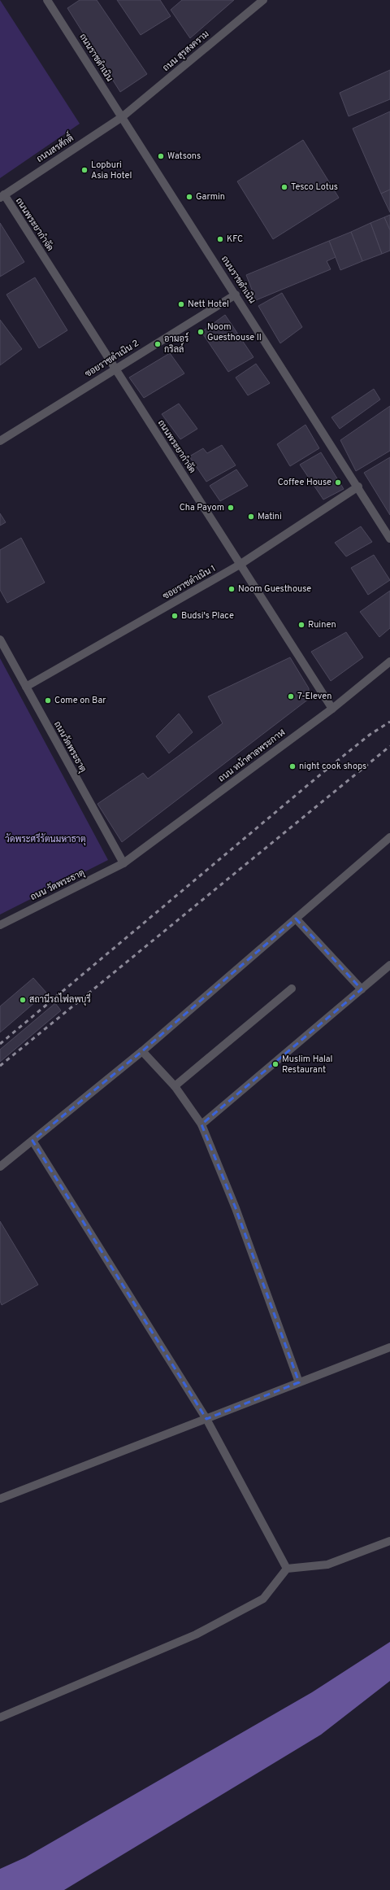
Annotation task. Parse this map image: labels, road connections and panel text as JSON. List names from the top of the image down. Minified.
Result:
{"streets":{"street":["ถนน สุรสงคราม","ถนนราชดำเนิน","ถนนสรศักดิ์","ถนนพระยากำจัด","ซอยราชดำเนิน 2","ซอยราชดำเนิน 1","ถนนวัดพระธาตุ","ถนน หน้าศาลพระกาฬ","ถนน วัดพระธาตุ"]},"crossings":[["ถนน สุรสงคราม","ถนนราชดำเนิน"],["ถนน สุรสงคราม","ถนนสรศักดิ์"],["ถนนราชดำเนิน","ถนนสรศักดิ์"],["ถนนราชดำเนิน","ซอยราชดำเนิน 2"],["ถนนราชดำเนิน","ซอยราชดำเนิน 1"],["ถนนสรศักดิ์","ถนนพระยากำจัด"],["ถนนพระยากำจัด","ซอยราชดำเนิน 2"],["ถนนพระยากำจัด","ซอยราชดำเนิน 1"],["ถนนพระยากำจัด","ถนน หน้าศาลพระกาฬ"],["ซอยราชดำเนิน 1","ถนนวัดพระธาตุ"],["ถนนวัดพระธาตุ","ถนน หน้าศาลพระกาฬ"],["ถนนวัดพระธาตุ","ถนน วัดพระธาตุ"],["ถนน หน้าศาลพระกาฬ","ถนน วัดพระธาตุ"]],"parks":["วัดพระศรีรัตนมหาธาตุ"],"places":["Watsons","Lopburi Asia Hotel","Tesco Lotus","Garmin","KFC","Nett Hotel","Noom Guesthouse II","อามอร์ กริลล์","Coffee House","Cha Payom","Matini","Noom Guesthouse","Budsi's Place","Ruinen","7-Eleven","Come on Bar","night cook shops","สถานีรถไฟลพบุรี","Muslim Halal Restaurant"]}
